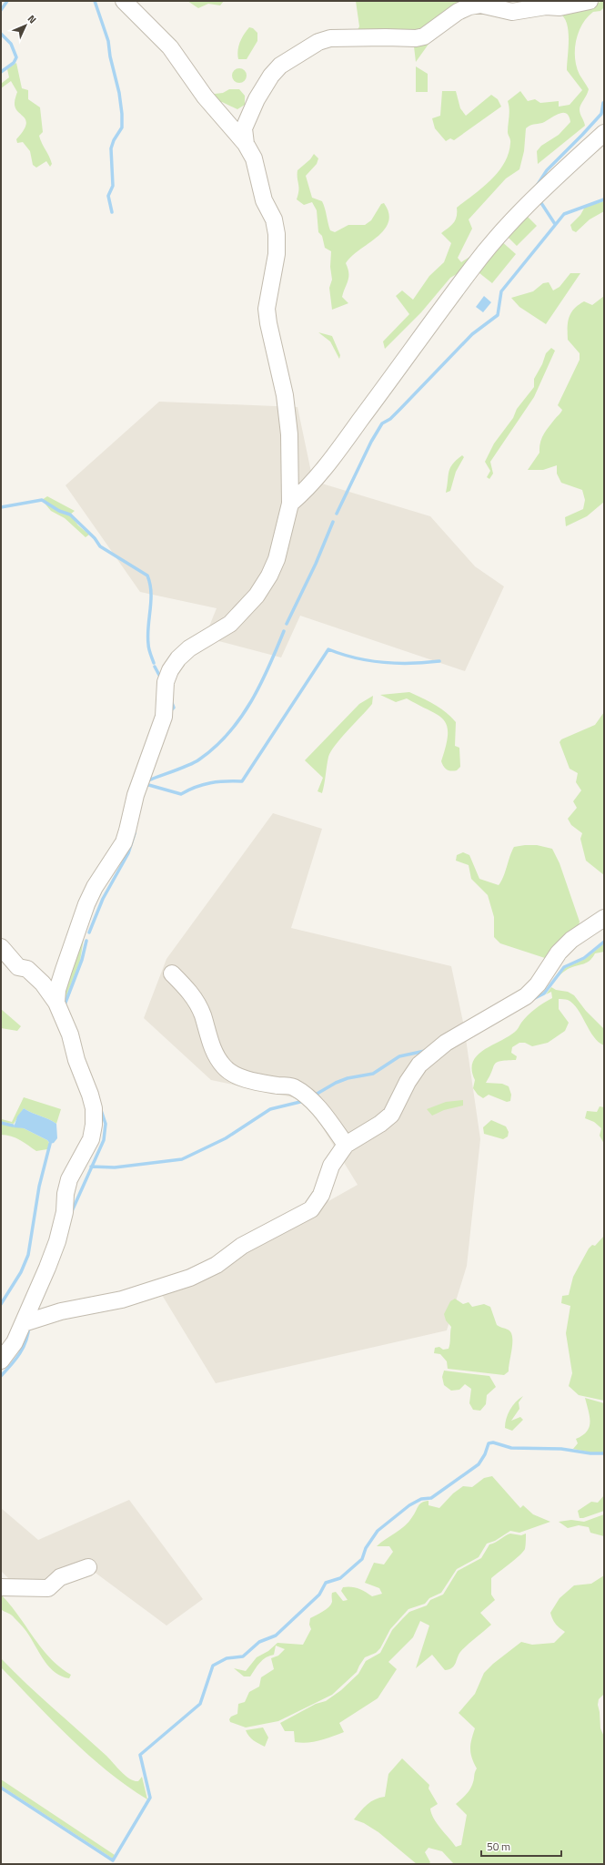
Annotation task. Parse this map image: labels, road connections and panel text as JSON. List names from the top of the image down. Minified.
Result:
{"scale_bar":"50 m","north":"top right"}
